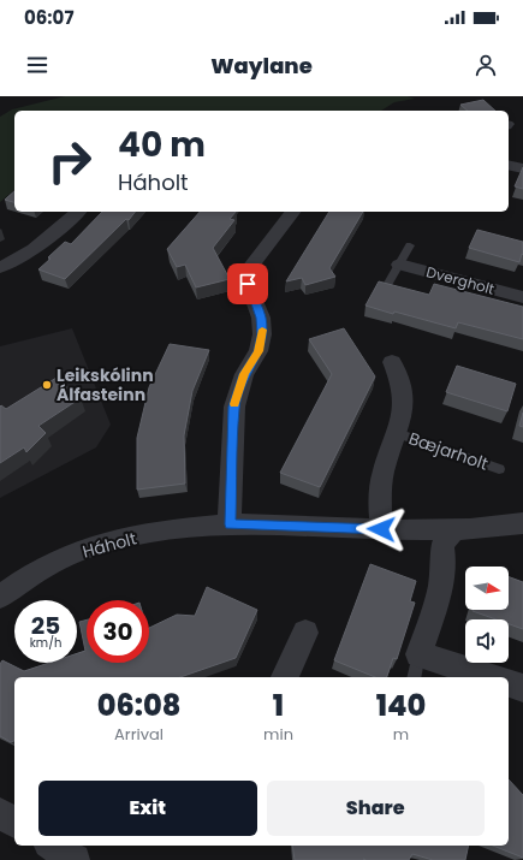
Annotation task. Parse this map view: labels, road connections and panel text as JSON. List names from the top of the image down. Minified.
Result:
{"streets":{"street":["Dvergholt","Bæjarholt","Háholt"]},"crossings":[["Bæjarholt","Háholt"]],"places":["Leikskólinn Álfasteinn"],"north":"right","page":{"status":"06:07","header":"Waylane","turn":["40 m","Háholt"],"speed":"25 km/h","limit":"30","eta":["06:08","Arrival","1","min","140","m"],"buttons":["Exit","Share"]}}
